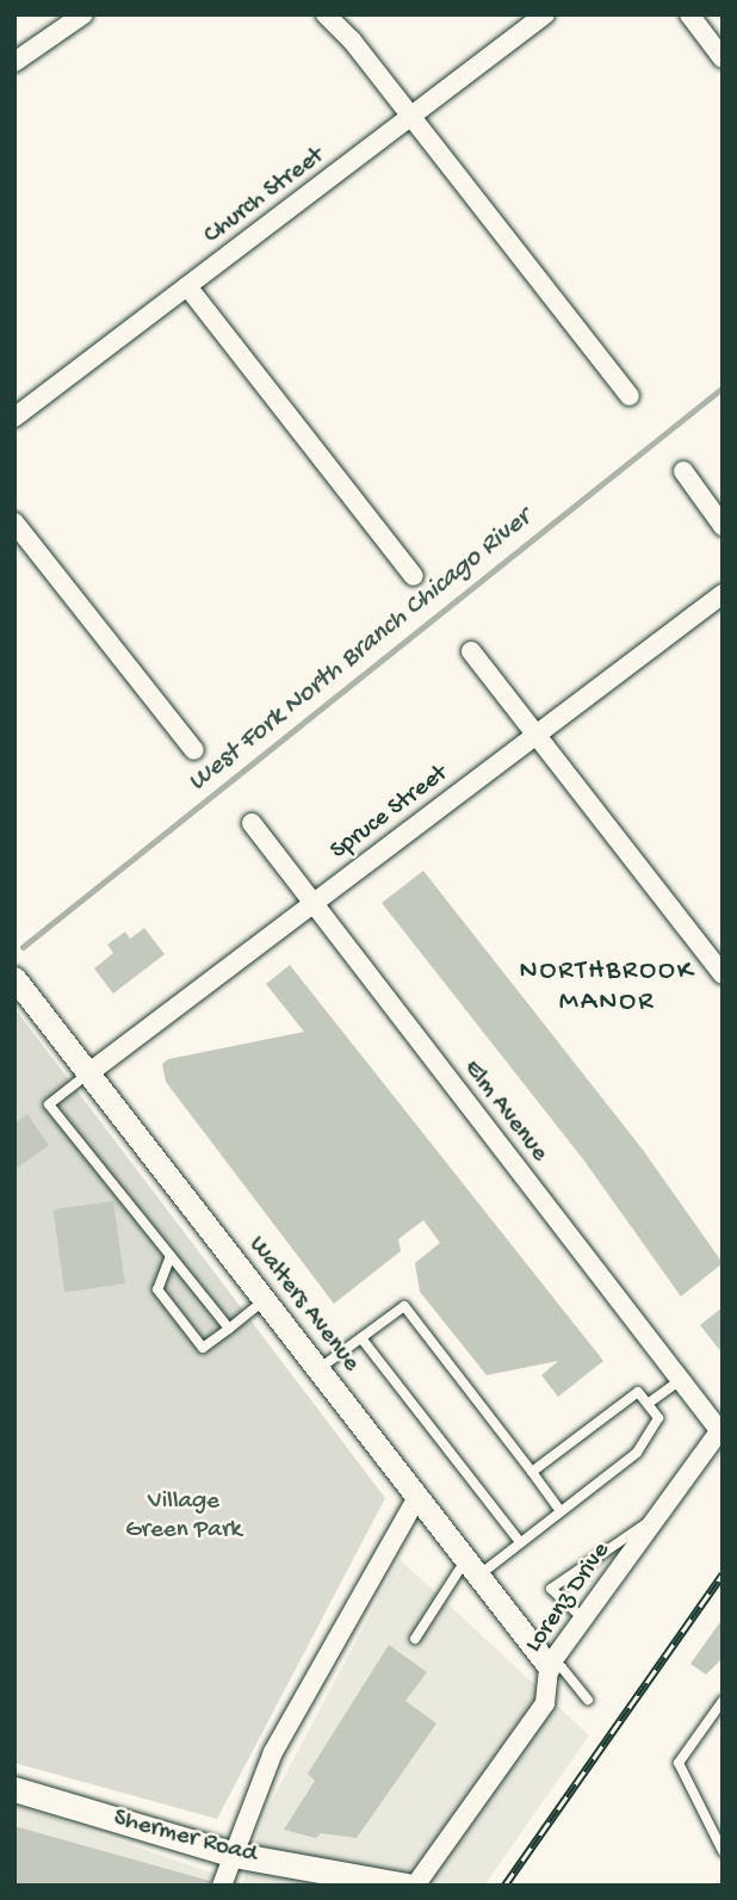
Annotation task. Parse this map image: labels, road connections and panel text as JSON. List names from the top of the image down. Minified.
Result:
{"streets":{"main road":["Shermer Road"],"street":["Church Street","Spruce Street","Elm Avenue","Walters Avenue","Lorenz Drive"]},"crossings":[["Spruce Street","Elm Avenue"],["Spruce Street","Walters Avenue"],["Elm Avenue","Lorenz Drive"],["Walters Avenue","Lorenz Drive"]],"districts":["NORTHBROOK MANOR"],"water":["West Fork North Branch Chicago River"],"parks":["Village Green Park"]}
